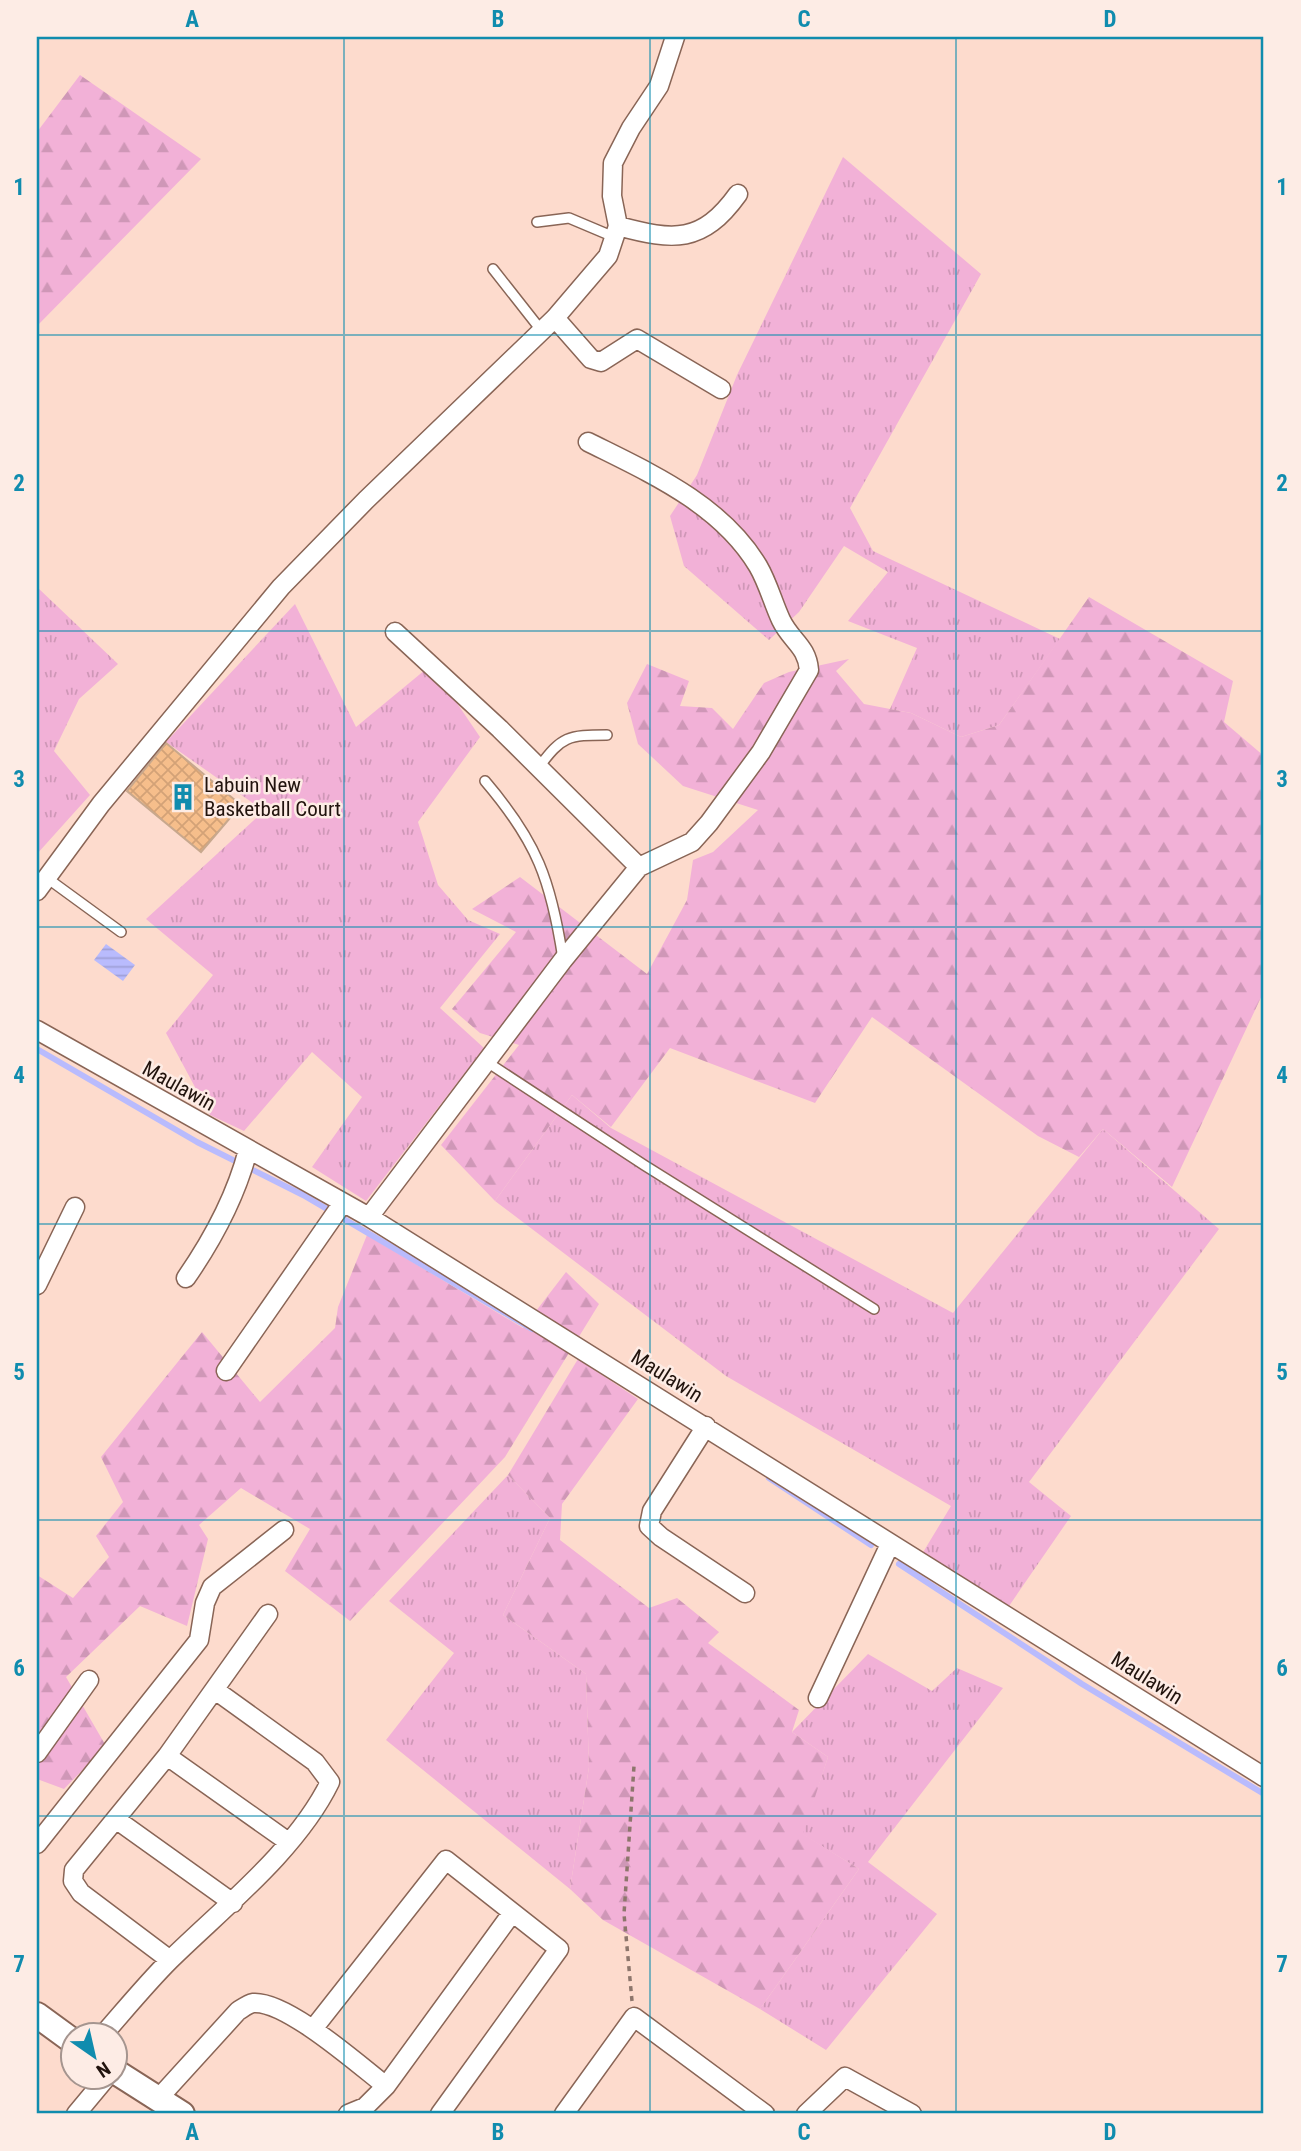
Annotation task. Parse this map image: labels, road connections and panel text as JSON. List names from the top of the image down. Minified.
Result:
{"streets":{"street":["Maulawin"]},"places":{"building":["Labuin New Basketball Court"]},"north":"bottom right","grid":{"columns":["A","B","C","D"],"rows":["1","2","3","4","5","6","7"]}}
